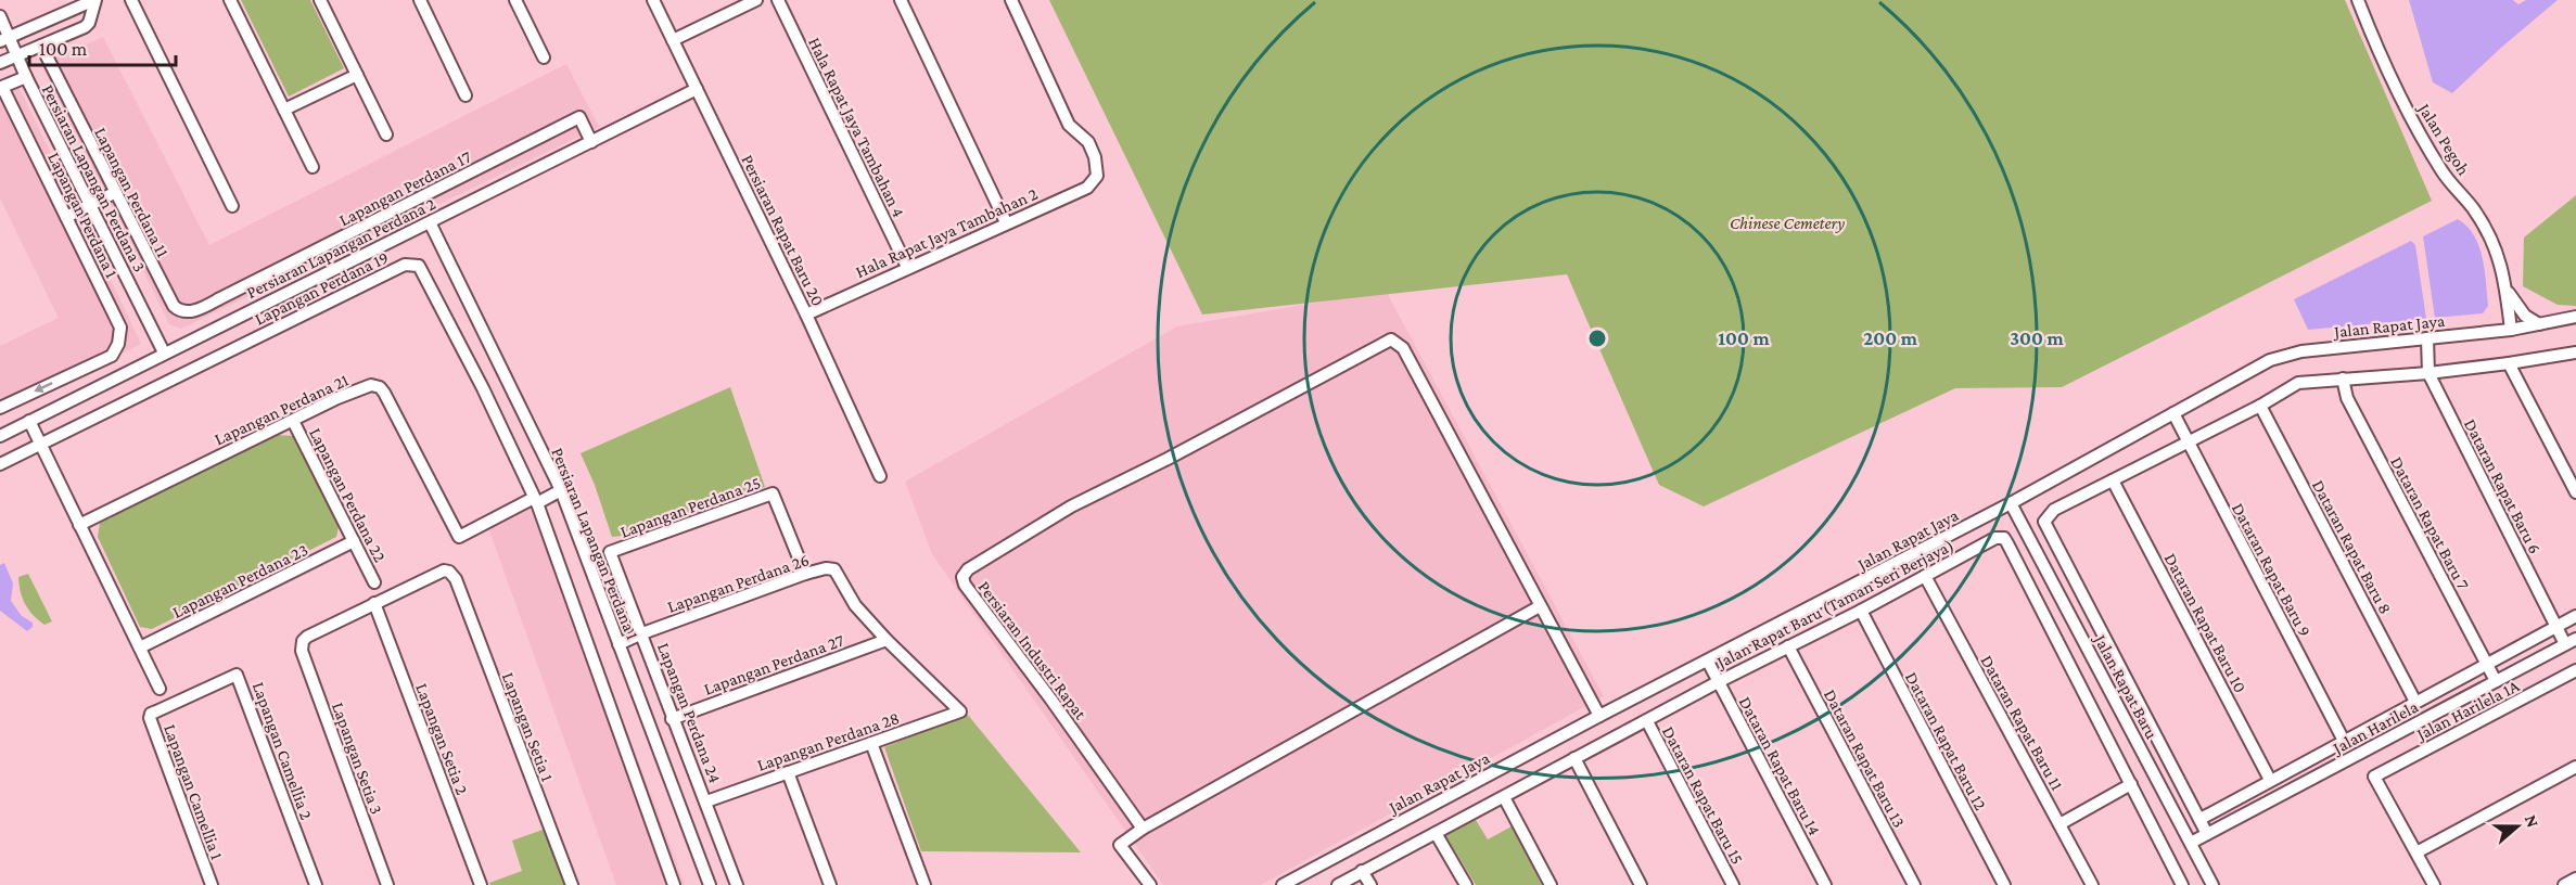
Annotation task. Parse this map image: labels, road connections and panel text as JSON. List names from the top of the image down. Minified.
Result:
{"streets":{"street":["Hala Rapat Jaya Tambahan 4","Jalan Pegoh","Persiaran Lapangan Perdana 3","Lapangan Perdana 17","Lapangan Perdana 11","Lapangan Perdana 1","Persiaran Rapat Baru 20","Hala Rapat Jaya Tambahan 2","Persiaran Lapangan Perdana 2","Lapangan Perdana 19","Jalan Rapat Jaya","Lapangan Perdana 21","Dataran Rapat Baru 6","Lapangan Perdana 22","Lapangan Perdana 25","Dataran Rapat Baru 7","Persiaran Lapangan Perdana 1","Dataran Rapat Baru 8","Dataran Rapat Baru 9","Lapangan Perdana 23","Lapangan Perdana 26","Jalan Rapat Baru (Taman Seri Berjaya)","Dataran Rapat Baru 10","Persiaran Industri Rapat","Lapangan Perdana 27","Jalan Rapat Baru","Jalan Harilela 1A","Lapangan Perdana 24","Dataran Rapat Baru 11","Lapangan Setia 1","Jalan Harilela","Lapangan Setia 2","Lapangan Perdana 28","Dataran Rapat Baru 12","Lapangan Camellia 2","Lapangan Setia 3","Dataran Rapat Baru 13","Dataran Rapat Baru 14","Lapangan Camellia 1","Dataran Rapat Baru 15"]},"crossings":[["Hala Rapat Jaya Tambahan 4","Hala Rapat Jaya Tambahan 2"],["Jalan Pegoh","Jalan Rapat Jaya"],["Persiaran Lapangan Perdana 3","Lapangan Perdana 1"],["Persiaran Lapangan Perdana 3","Persiaran Lapangan Perdana 2"],["Lapangan Perdana 17","Lapangan Perdana 11"],["Lapangan Perdana 17","Persiaran Lapangan Perdana 2"],["Persiaran Rapat Baru 20","Hala Rapat Jaya Tambahan 2"],["Persiaran Rapat Baru 20","Persiaran Lapangan Perdana 2"],["Persiaran Lapangan Perdana 2","Persiaran Lapangan Perdana 1"],["Lapangan Perdana 19","Lapangan Perdana 21"],["Jalan Rapat Jaya","Dataran Rapat Baru 6"],["Jalan Rapat Jaya","Dataran Rapat Baru 9"],["Jalan Rapat Jaya","Persiaran Industri Rapat"],["Jalan Rapat Jaya","Jalan Rapat Baru"],["Jalan Rapat Jaya","Dataran Rapat Baru 14"],["Lapangan Perdana 21","Lapangan Perdana 22"],["Dataran Rapat Baru 6","Jalan Harilela"],["Lapangan Perdana 22","Lapangan Perdana 23"],["Lapangan Perdana 25","Lapangan Perdana 26"],["Lapangan Perdana 25","Lapangan Perdana 24"],["Dataran Rapat Baru 7","Jalan Harilela"],["Persiaran Lapangan Perdana 1","Lapangan Perdana 26"],["Lapangan Perdana 26","Lapangan Perdana 27"],["Lapangan Perdana 26","Lapangan Perdana 24"],["Lapangan Perdana 26","Lapangan Perdana 28"],["Jalan Rapat Baru (Taman Seri Berjaya)","Dataran Rapat Baru 11"],["Jalan Rapat Baru (Taman Seri Berjaya)","Dataran Rapat Baru 12"],["Jalan Rapat Baru (Taman Seri Berjaya)","Dataran Rapat Baru 13"],["Jalan Rapat Baru (Taman Seri Berjaya)","Dataran Rapat Baru 14"],["Jalan Rapat Baru (Taman Seri Berjaya)","Dataran Rapat Baru 15"],["Dataran Rapat Baru 10","Jalan Rapat Baru"],["Lapangan Perdana 27","Lapangan Perdana 24"],["Lapangan Perdana 27","Lapangan Perdana 28"],["Jalan Rapat Baru","Jalan Harilela"],["Lapangan Perdana 24","Lapangan Perdana 28"],["Lapangan Setia 1","Lapangan Setia 2"],["Lapangan Setia 1","Lapangan Setia 3"],["Lapangan Setia 2","Lapangan Setia 3"],["Lapangan Camellia 2","Lapangan Camellia 1"]],"parks":["Chinese Cemetery"],"scale_bar":"100 m","north":"right","rings":["100 m","200 m","300 m"]}
